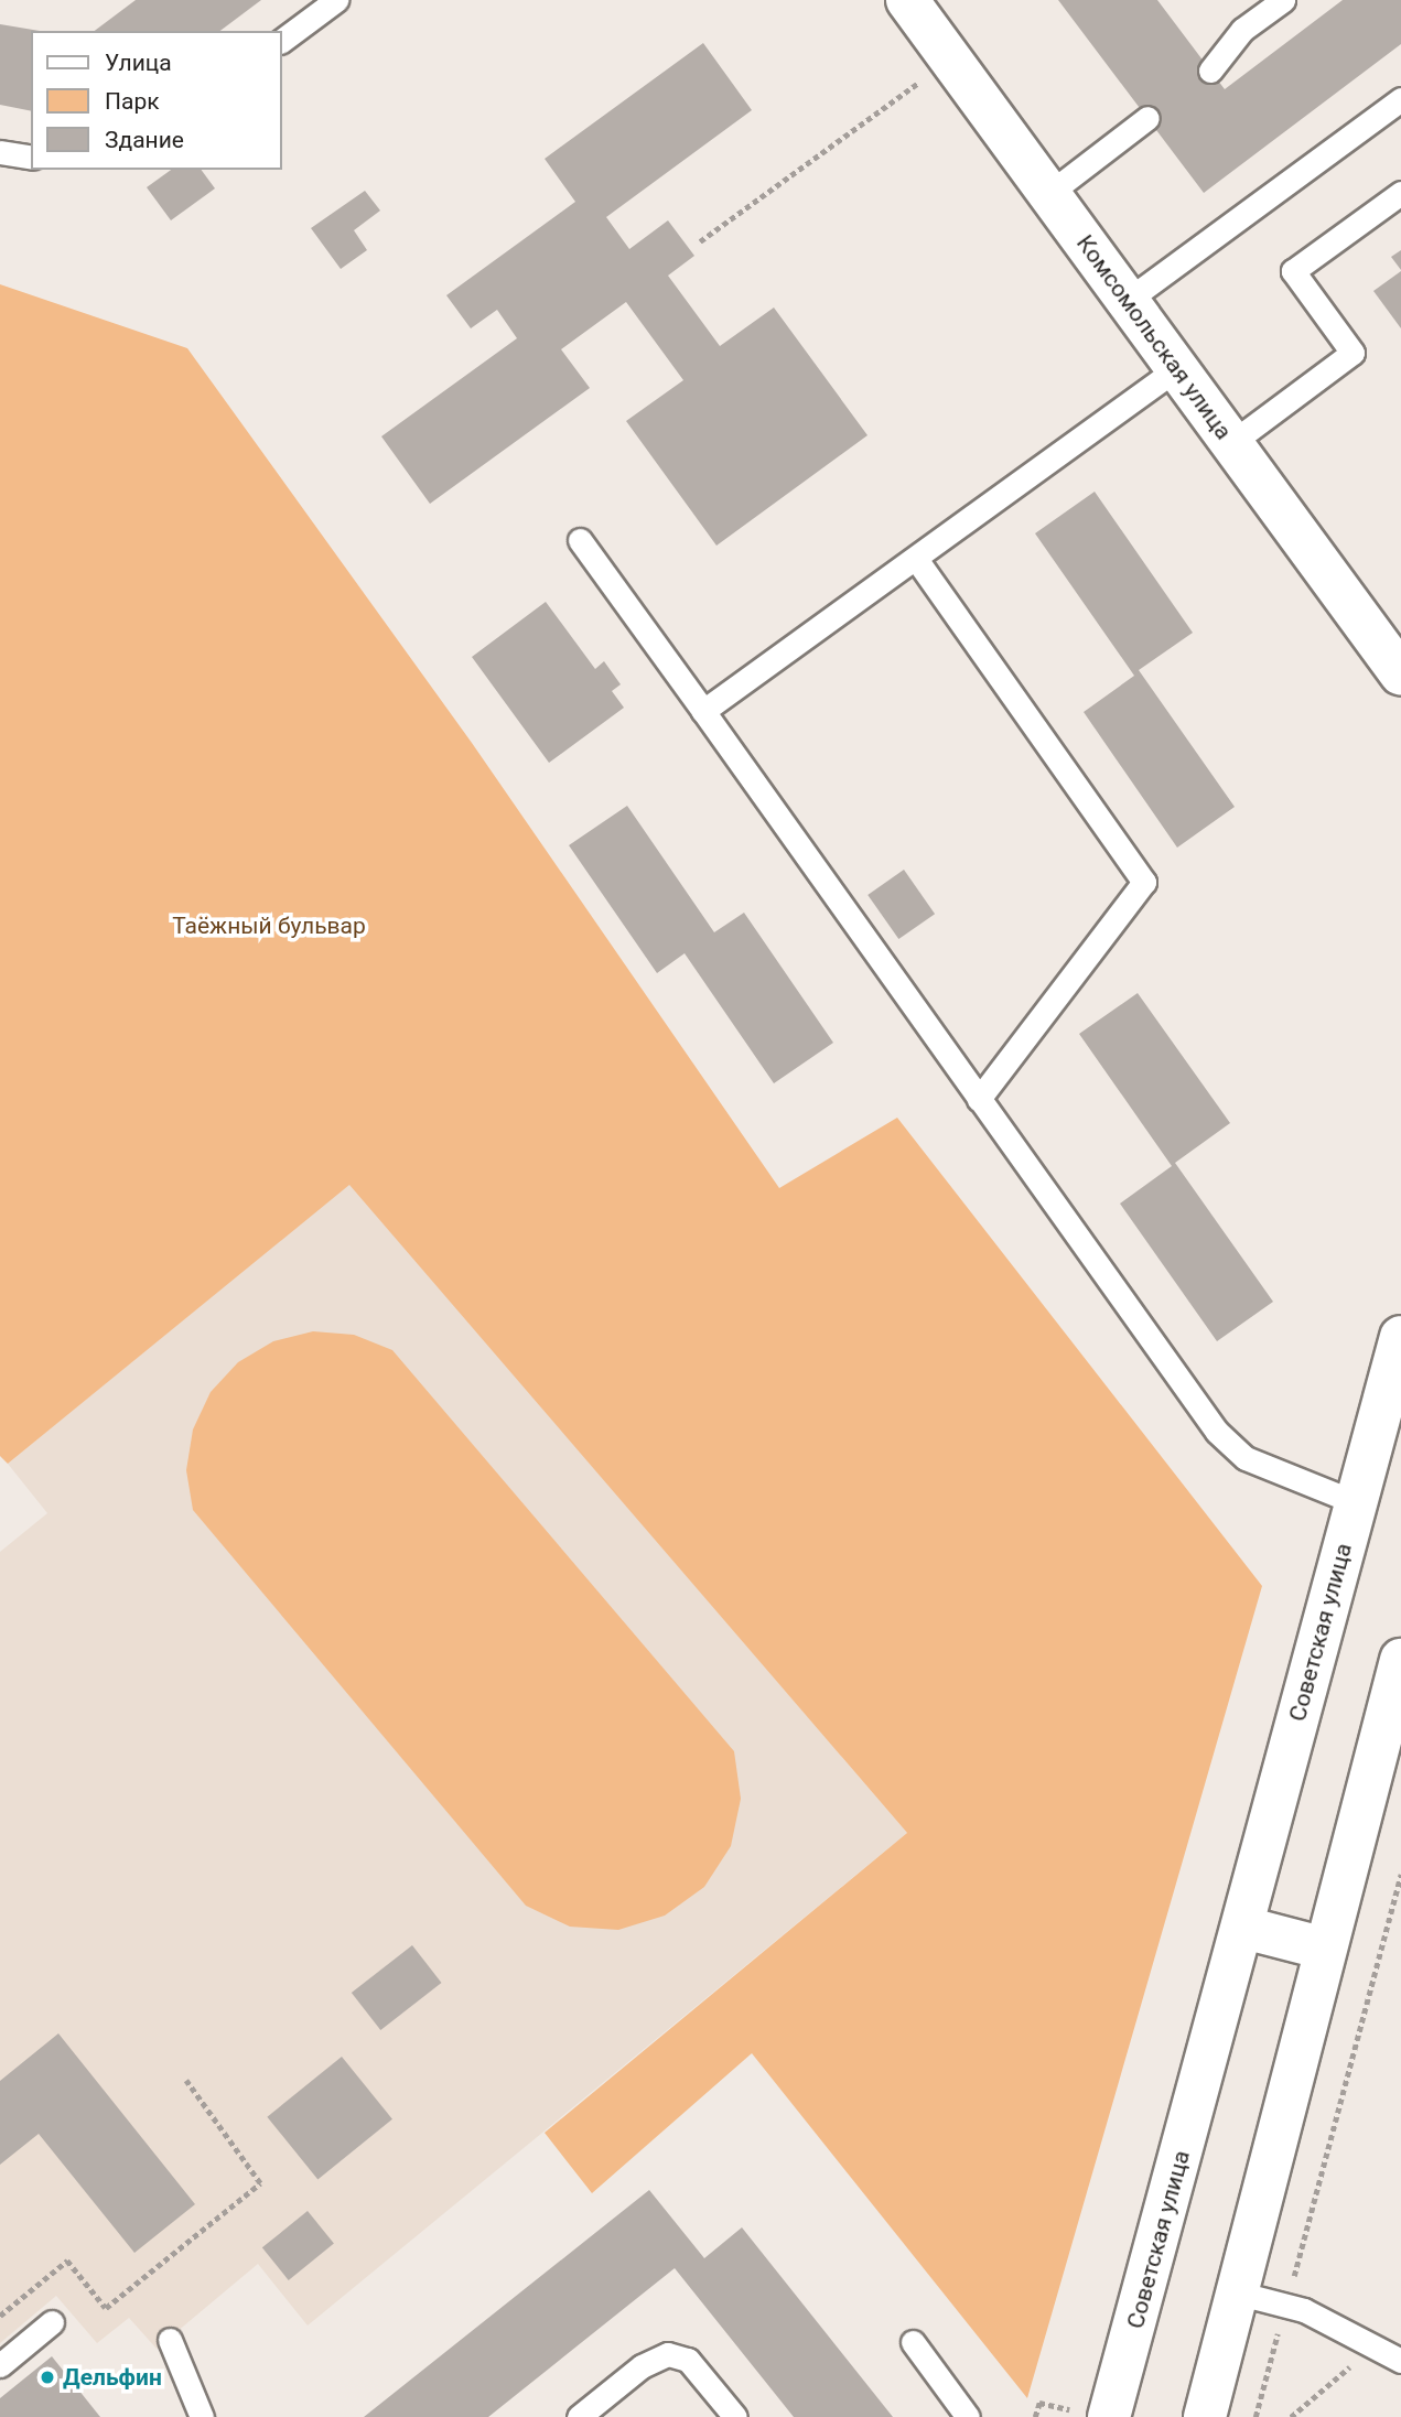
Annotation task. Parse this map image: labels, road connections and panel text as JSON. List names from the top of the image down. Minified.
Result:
{"streets":{"street":["Комсомольская улица","Советская улица"]},"parks":["Таёжный бульвар"],"places":["Дельфин"],"legend":["Улица","Парк","Здание"]}
